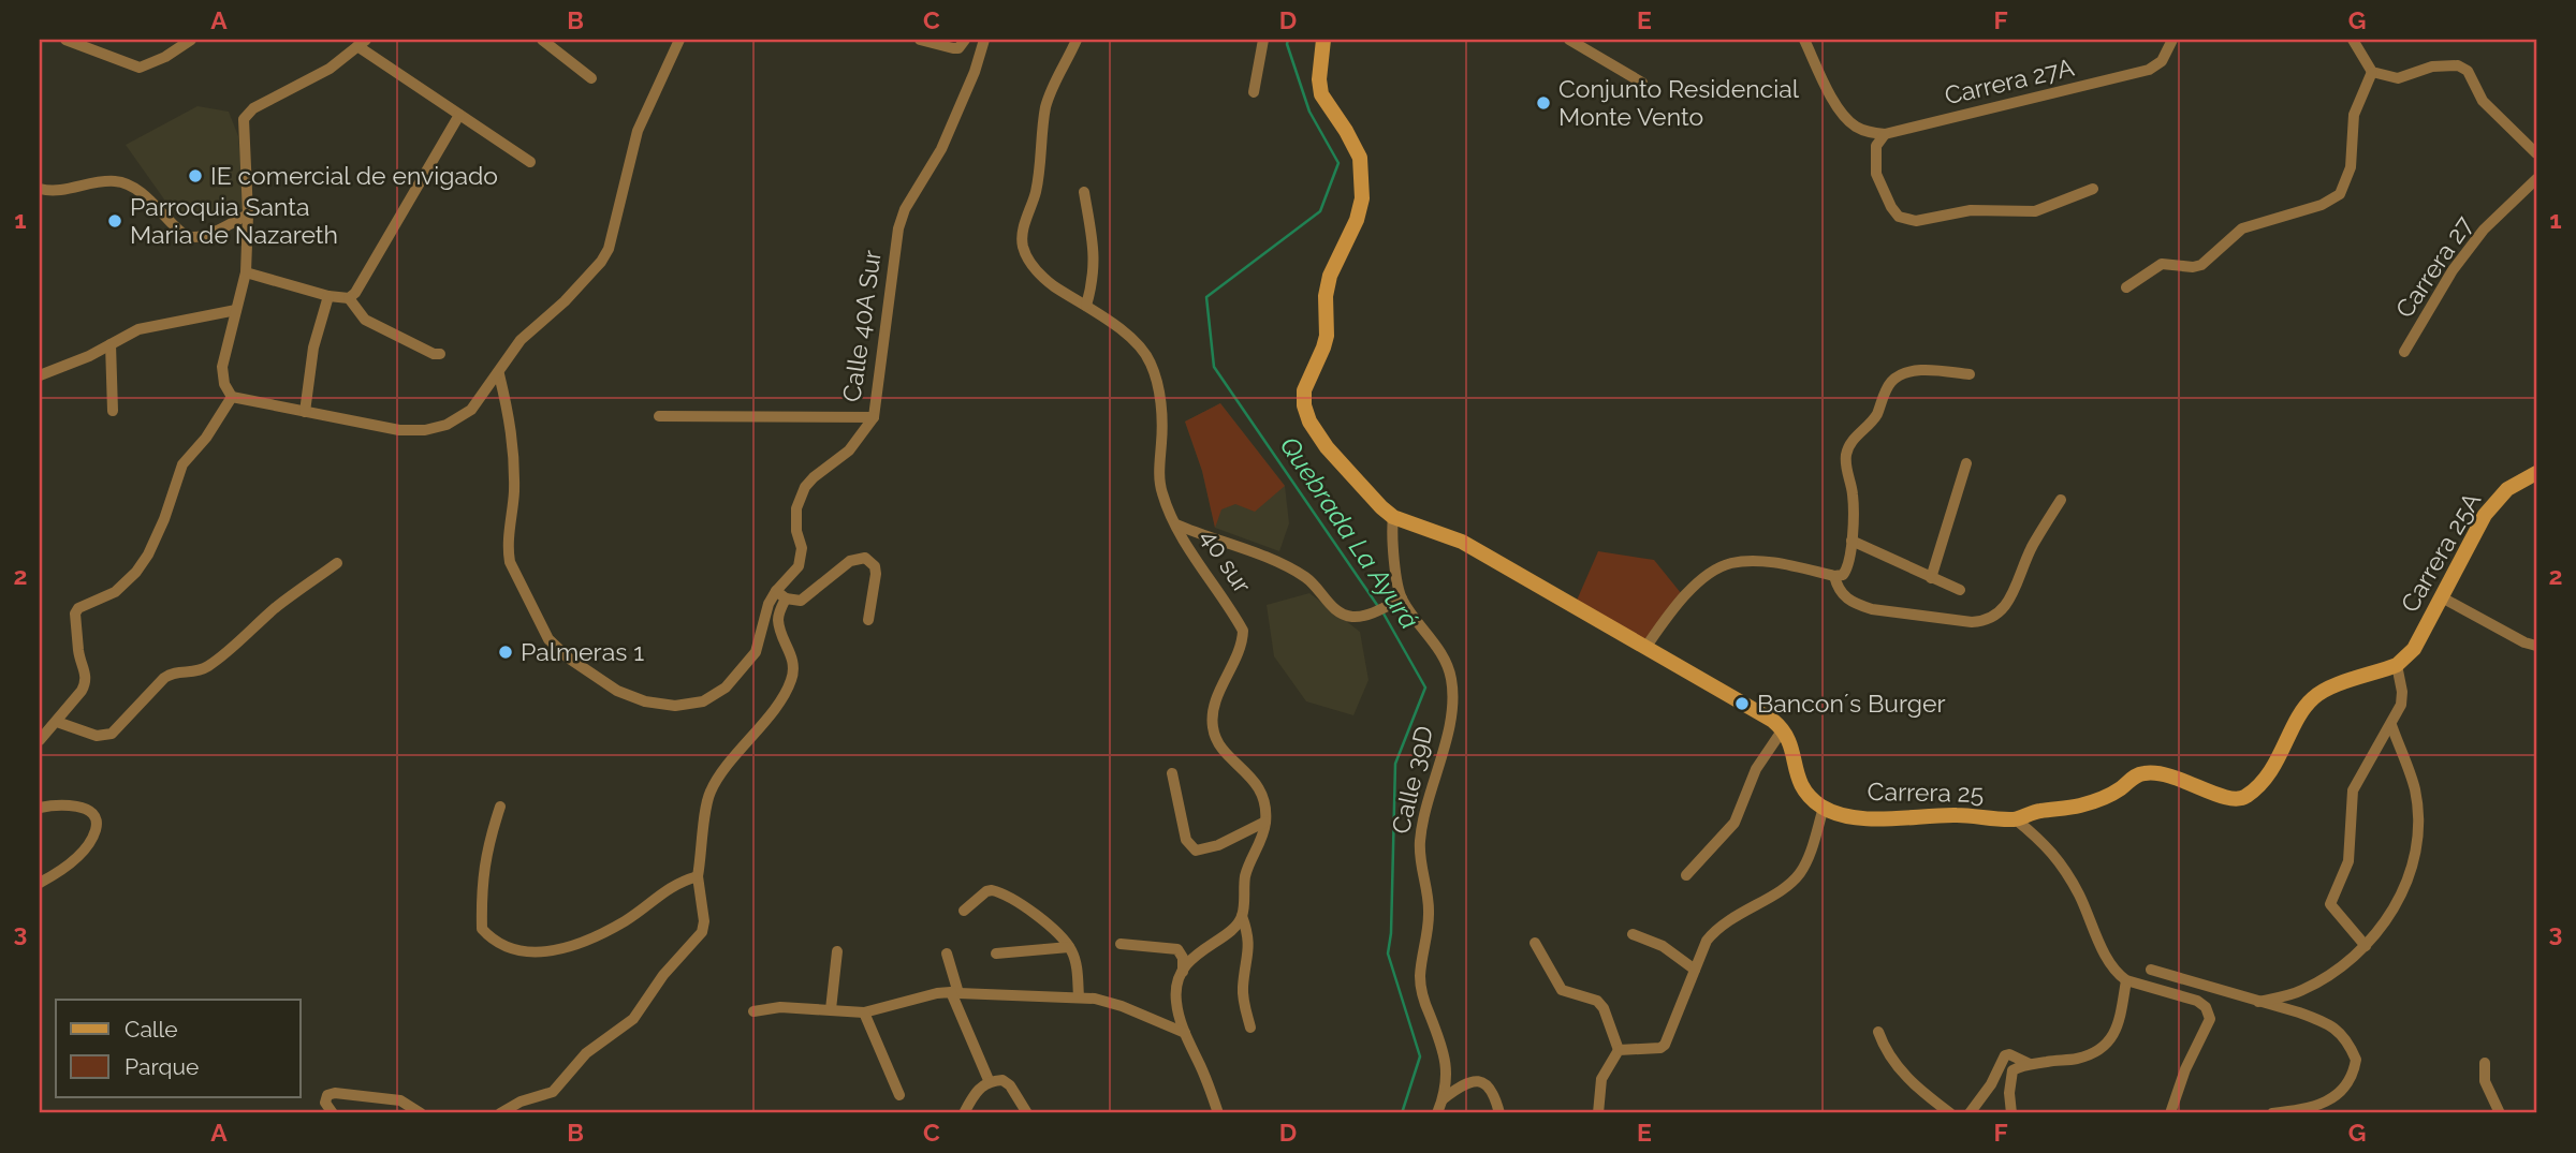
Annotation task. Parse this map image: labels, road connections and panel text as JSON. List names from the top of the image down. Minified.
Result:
{"streets":{"street":["Carrera 27A","Carrera 27","Calle 40A Sur","Carrera 25A","40 sur","Calle 39D","Carrera 25"]},"crossings":[["Carrera 25A","Carrera 25"]],"water":["Quebrada La Ayurá"],"places":["Conjunto Residencial Monte Vento","IE comercial de envigado","Parroquia Santa Maria de Nazareth","Palmeras 1","Bancon´s Burger"],"legend":["Calle","Parque"],"grid":{"columns":["A","B","C","D","E","F","G"],"rows":["1","2","3"]}}
